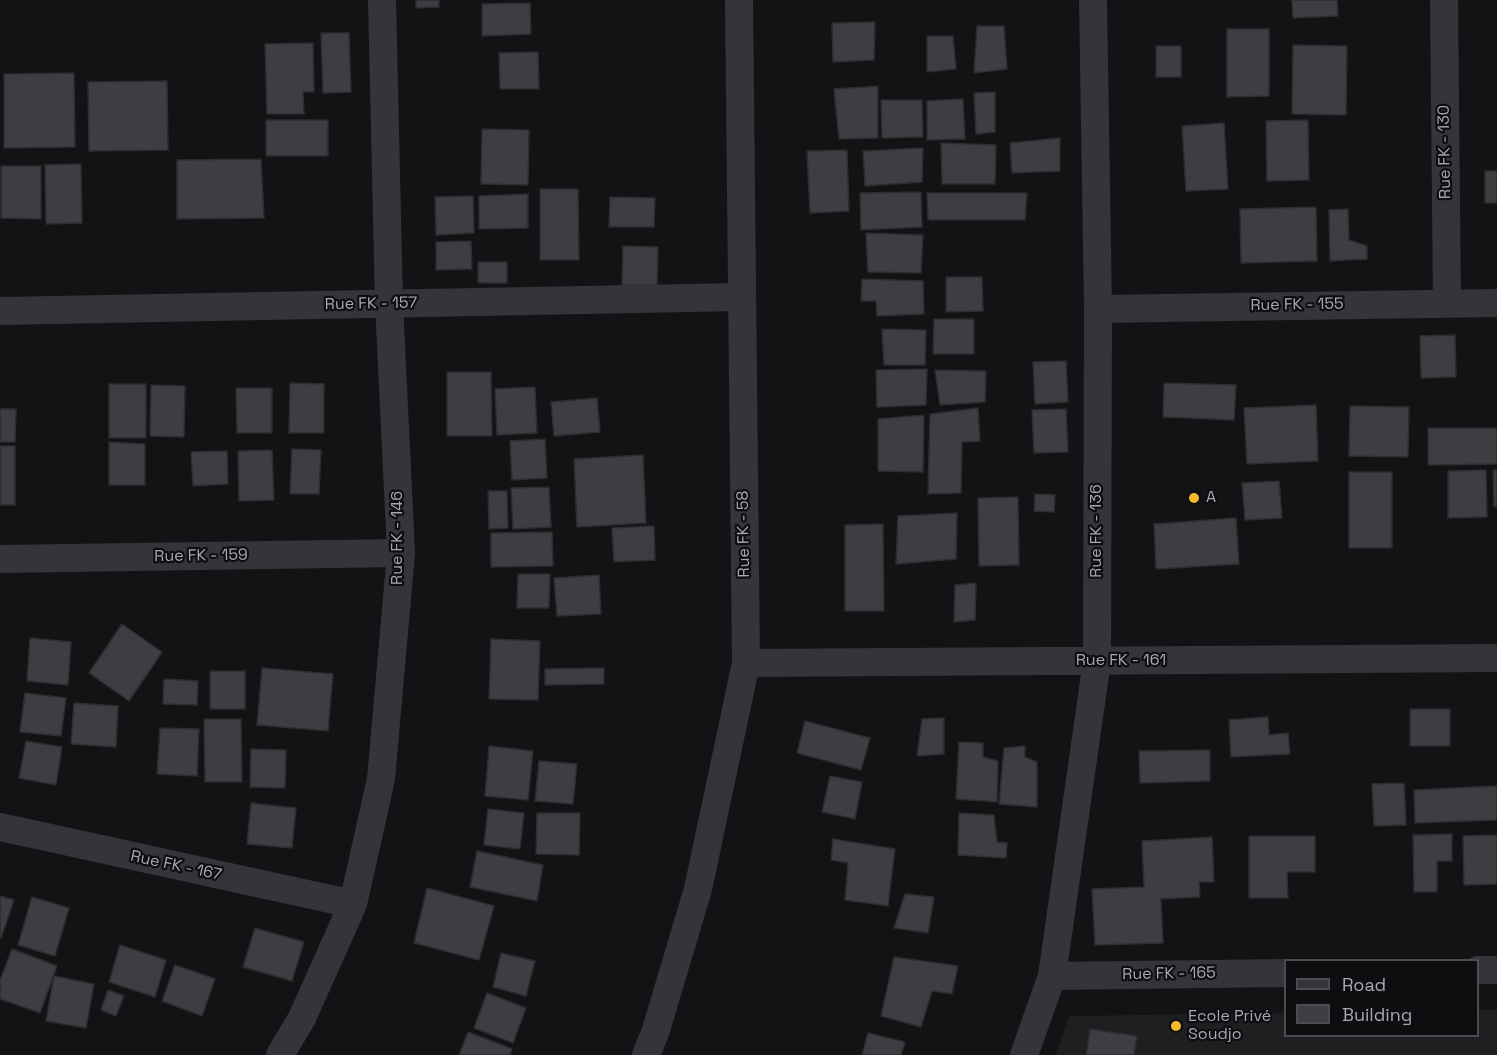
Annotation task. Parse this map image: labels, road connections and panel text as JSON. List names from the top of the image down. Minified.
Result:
{"streets":{"street":["Rue FK - 130","Rue FK - 157","Rue FK - 155","Rue FK - 136","Rue FK - 58","Rue FK - 146","Rue FK - 159","Rue FK - 161","Rue FK - 167","Rue FK - 165"]},"crossings":[["Rue FK - 130","Rue FK - 155"],["Rue FK - 157","Rue FK - 58"],["Rue FK - 157","Rue FK - 146"],["Rue FK - 155","Rue FK - 136"],["Rue FK - 136","Rue FK - 161"],["Rue FK - 136","Rue FK - 165"],["Rue FK - 58","Rue FK - 161"],["Rue FK - 146","Rue FK - 159"],["Rue FK - 146","Rue FK - 167"]],"places":["A","Ecole Privé Soudjo"],"legend":["Road","Building"]}
